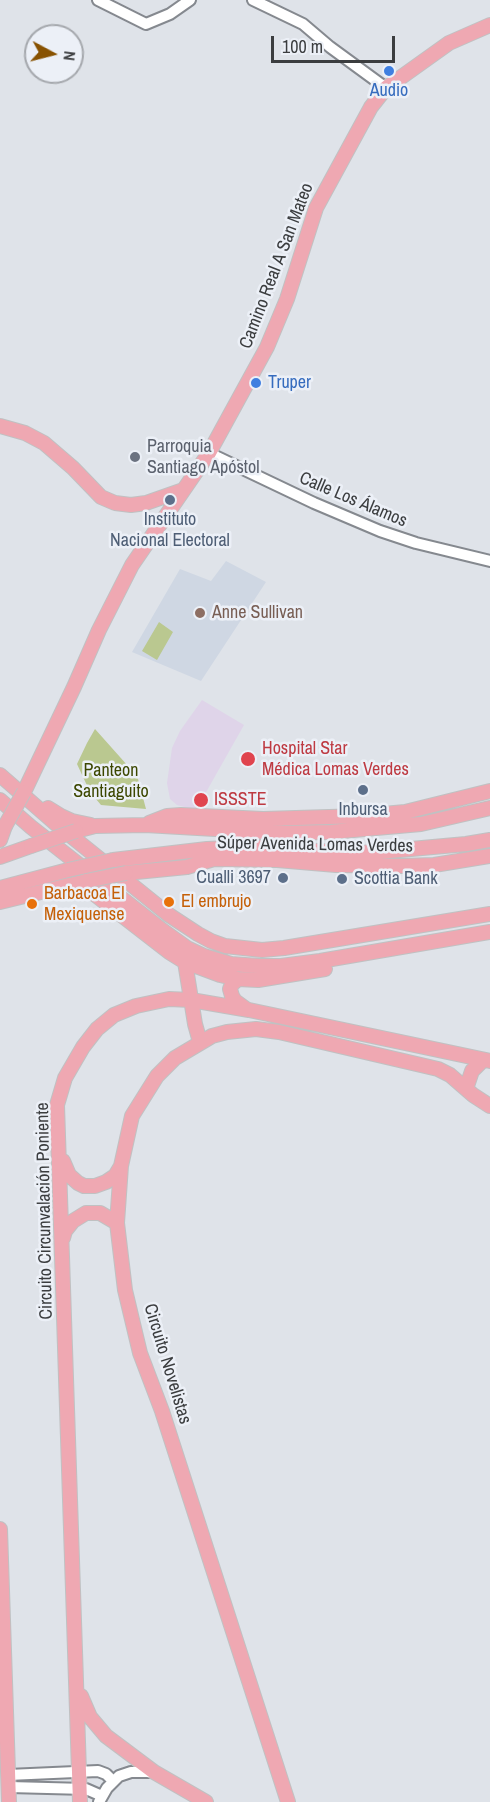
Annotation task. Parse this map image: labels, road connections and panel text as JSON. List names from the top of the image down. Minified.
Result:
{"streets":{"main road":["Camino Real A San Mateo","Súper Avenida Lomas Verdes","Circuito Circunvalación Poniente","Circuito Novelistas"],"street":["Calle Los Álamos"]},"crossings":[["Camino Real A San Mateo","Calle Los Álamos"]],"parks":["Panteon Santiaguito"],"places":["Audio","Truper","Parroquia Santiago Apóstol","Instituto Nacional Electoral","Anne Sullivan","Hospital Star Médica Lomas Verdes","Inbursa","ISSSTE","Cualli 3697","Scottia Bank","El embrujo","Barbacoa El Mexiquense"],"scale_bar":"100 m","north":"right"}
